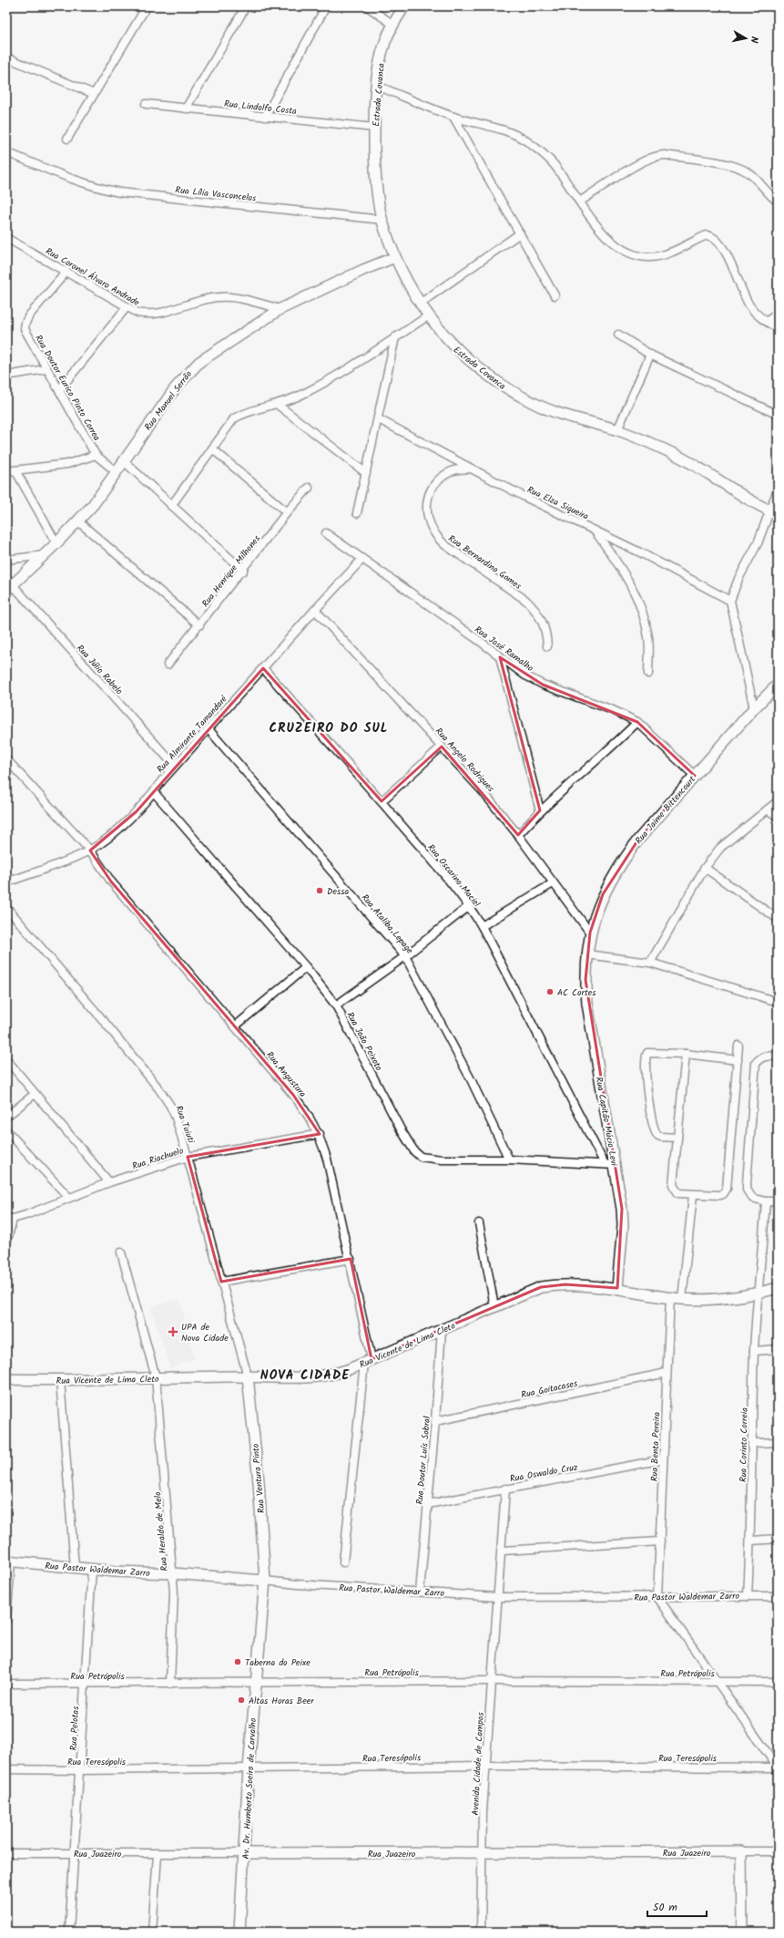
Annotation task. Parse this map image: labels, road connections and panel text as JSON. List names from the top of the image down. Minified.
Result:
{"streets":{"street":["Estrada Covanca","Rua Lindolfo Costa","Rua Lília Vasconcelos","Rua Coronel Álvaro Andrade","Rua Doutor Eurico Pinto Correa","Rua Manuel Serrão","Rua Elza Siqueira","Rua Bernardino Gomes","Rua Henrique Milhones","Rua José Ramalho","Rua Júlio Rabelo","Rua Almirante Tamandaré","Rua Angelo Rodrigues","Rua Jaime Bittencourt","Rua Oscarino Maciel","Rua Ataliba Lepage","Rua João Peixoto","Rua Angustura","Rua Capitão Múcio Levi","Rua Tuiuti","Rua Riachuelo","Rua Vicente de Lima Cleto","Rua Goitacases","Rua Corinto Correia","Rua Benta Pereira","Rua Doutor Luís Sobral","Rua Oswaldo Cruz","Rua Ventura Pinto","Rua Heraldo de Melo","Rua Pastor Waldemar Zarro","Rua Petrópolis","Rua Pelotas","Rua Teresópolis","Avenida Cidade de Campos","Av. Dr. Humberto Soeiro de Carvalho","Rua Juazeiro"]},"crossings":[["Estrada Covanca","Rua Lindolfo Costa"],["Estrada Covanca","Rua Lília Vasconcelos"],["Estrada Covanca","Rua Manuel Serrão"],["Rua Coronel Álvaro Andrade","Rua Doutor Eurico Pinto Correa"],["Rua Coronel Álvaro Andrade","Rua Manuel Serrão"],["Rua Doutor Eurico Pinto Correa","Rua Manuel Serrão"],["Rua Manuel Serrão","Rua Júlio Rabelo"],["Rua Elza Siqueira","Rua Bernardino Gomes"],["Rua José Ramalho","Rua Almirante Tamandaré"],["Rua José Ramalho","Rua Jaime Bittencourt"],["Rua Júlio Rabelo","Rua Almirante Tamandaré"],["Rua Almirante Tamandaré","Rua Angelo Rodrigues"],["Rua Almirante Tamandaré","Rua Oscarino Maciel"],["Rua Almirante Tamandaré","Rua Ataliba Lepage"],["Rua Almirante Tamandaré","Rua João Peixoto"],["Rua Almirante Tamandaré","Rua Angustura"],["Rua Angelo Rodrigues","Rua Jaime Bittencourt"],["Rua Jaime Bittencourt","Rua Capitão Múcio Levi"],["Rua Oscarino Maciel","Rua João Peixoto"],["Rua Ataliba Lepage","Rua João Peixoto"],["Rua João Peixoto","Rua Capitão Múcio Levi"],["Rua Angustura","Rua Riachuelo"],["Rua Angustura","Rua Vicente de Lima Cleto"],["Rua Capitão Múcio Levi","Rua Vicente de Lima Cleto"],["Rua Tuiuti","Rua Riachuelo"],["Rua Tuiuti","Rua Vicente de Lima Cleto"],["Rua Tuiuti","Rua Ventura Pinto"],["Rua Vicente de Lima Cleto","Rua Corinto Correia"],["Rua Vicente de Lima Cleto","Rua Benta Pereira"],["Rua Vicente de Lima Cleto","Rua Doutor Luís Sobral"],["Rua Vicente de Lima Cleto","Rua Ventura Pinto"],["Rua Vicente de Lima Cleto","Rua Heraldo de Melo"],["Rua Goitacases","Rua Benta Pereira"],["Rua Goitacases","Rua Doutor Luís Sobral"],["Rua Corinto Correia","Rua Pastor Waldemar Zarro"],["Rua Benta Pereira","Rua Oswaldo Cruz"],["Rua Benta Pereira","Rua Pastor Waldemar Zarro"],["Rua Doutor Luís Sobral","Rua Oswaldo Cruz"],["Rua Doutor Luís Sobral","Rua Pastor Waldemar Zarro"],["Rua Oswaldo Cruz","Avenida Cidade de Campos"],["Rua Ventura Pinto","Rua Pastor Waldemar Zarro"],["Rua Ventura Pinto","Av. Dr. Humberto Soeiro de Carvalho"],["Rua Heraldo de Melo","Rua Pastor Waldemar Zarro"],["Rua Heraldo de Melo","Rua Petrópolis"],["Rua Pastor Waldemar Zarro","Rua Pelotas"],["Rua Pastor Waldemar Zarro","Avenida Cidade de Campos"],["Rua Pastor Waldemar Zarro","Av. Dr. Humberto Soeiro de Carvalho"],["Rua Petrópolis","Rua Pelotas"],["Rua Petrópolis","Avenida Cidade de Campos"],["Rua Petrópolis","Av. Dr. Humberto Soeiro de Carvalho"],["Rua Pelotas","Rua Teresópolis"],["Rua Pelotas","Rua Juazeiro"],["Rua Teresópolis","Avenida Cidade de Campos"],["Rua Teresópolis","Av. Dr. Humberto Soeiro de Carvalho"],["Avenida Cidade de Campos","Rua Juazeiro"],["Av. Dr. Humberto Soeiro de Carvalho","Rua Juazeiro"]],"districts":["CRUZEIRO DO SUL","NOVA CIDADE"],"places":{"other":["Dessa","AC Cortes","Taberna do Peixe","Altas Horas Beer"],"health":["UPA de Nova Cidade"]},"scale_bar":"50 m","north":"right"}
